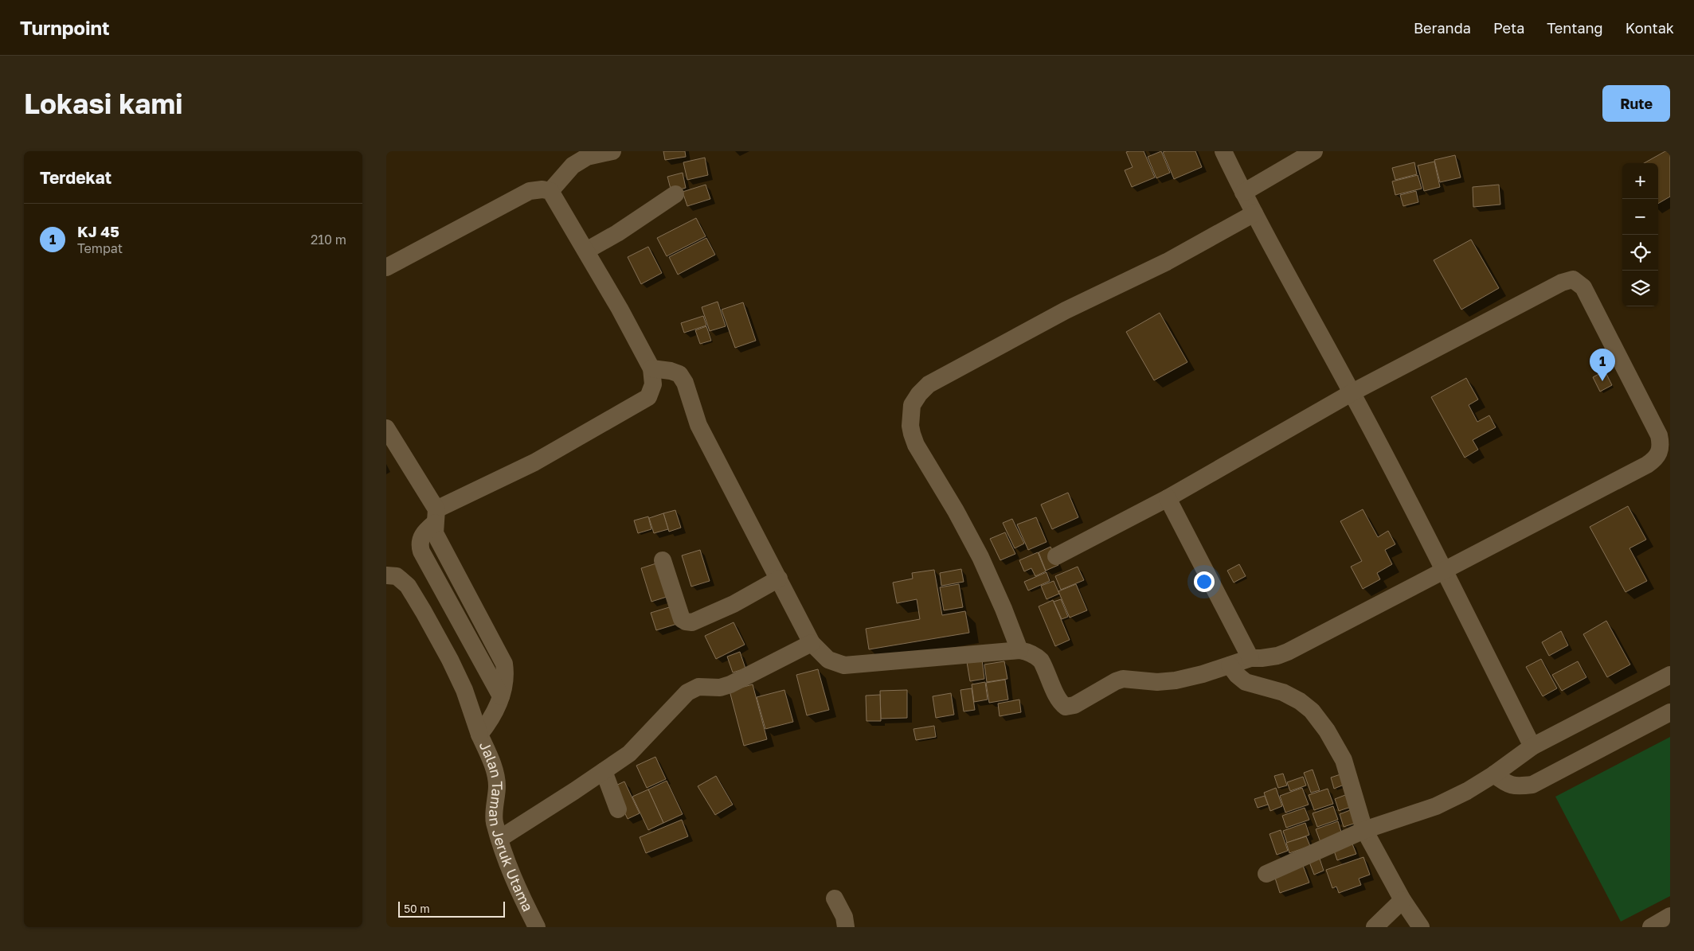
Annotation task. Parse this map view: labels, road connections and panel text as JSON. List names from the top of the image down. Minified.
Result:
{"streets":{"street":["Jalan Taman Jeruk Utama"]},"scale_bar":"50 m","page":{"header":"Turnpoint","nav":["Beranda","Peta","Tentang","Kontak"],"buttons":"Rute","title":"Lokasi kami","heading":"Terdekat","map_buttons":["+","−"],"list":[{"mark":"1","name":"KJ 45","note":"Tempat","value":"210 m"}],"pins":"1","scale":"50 m"}}
